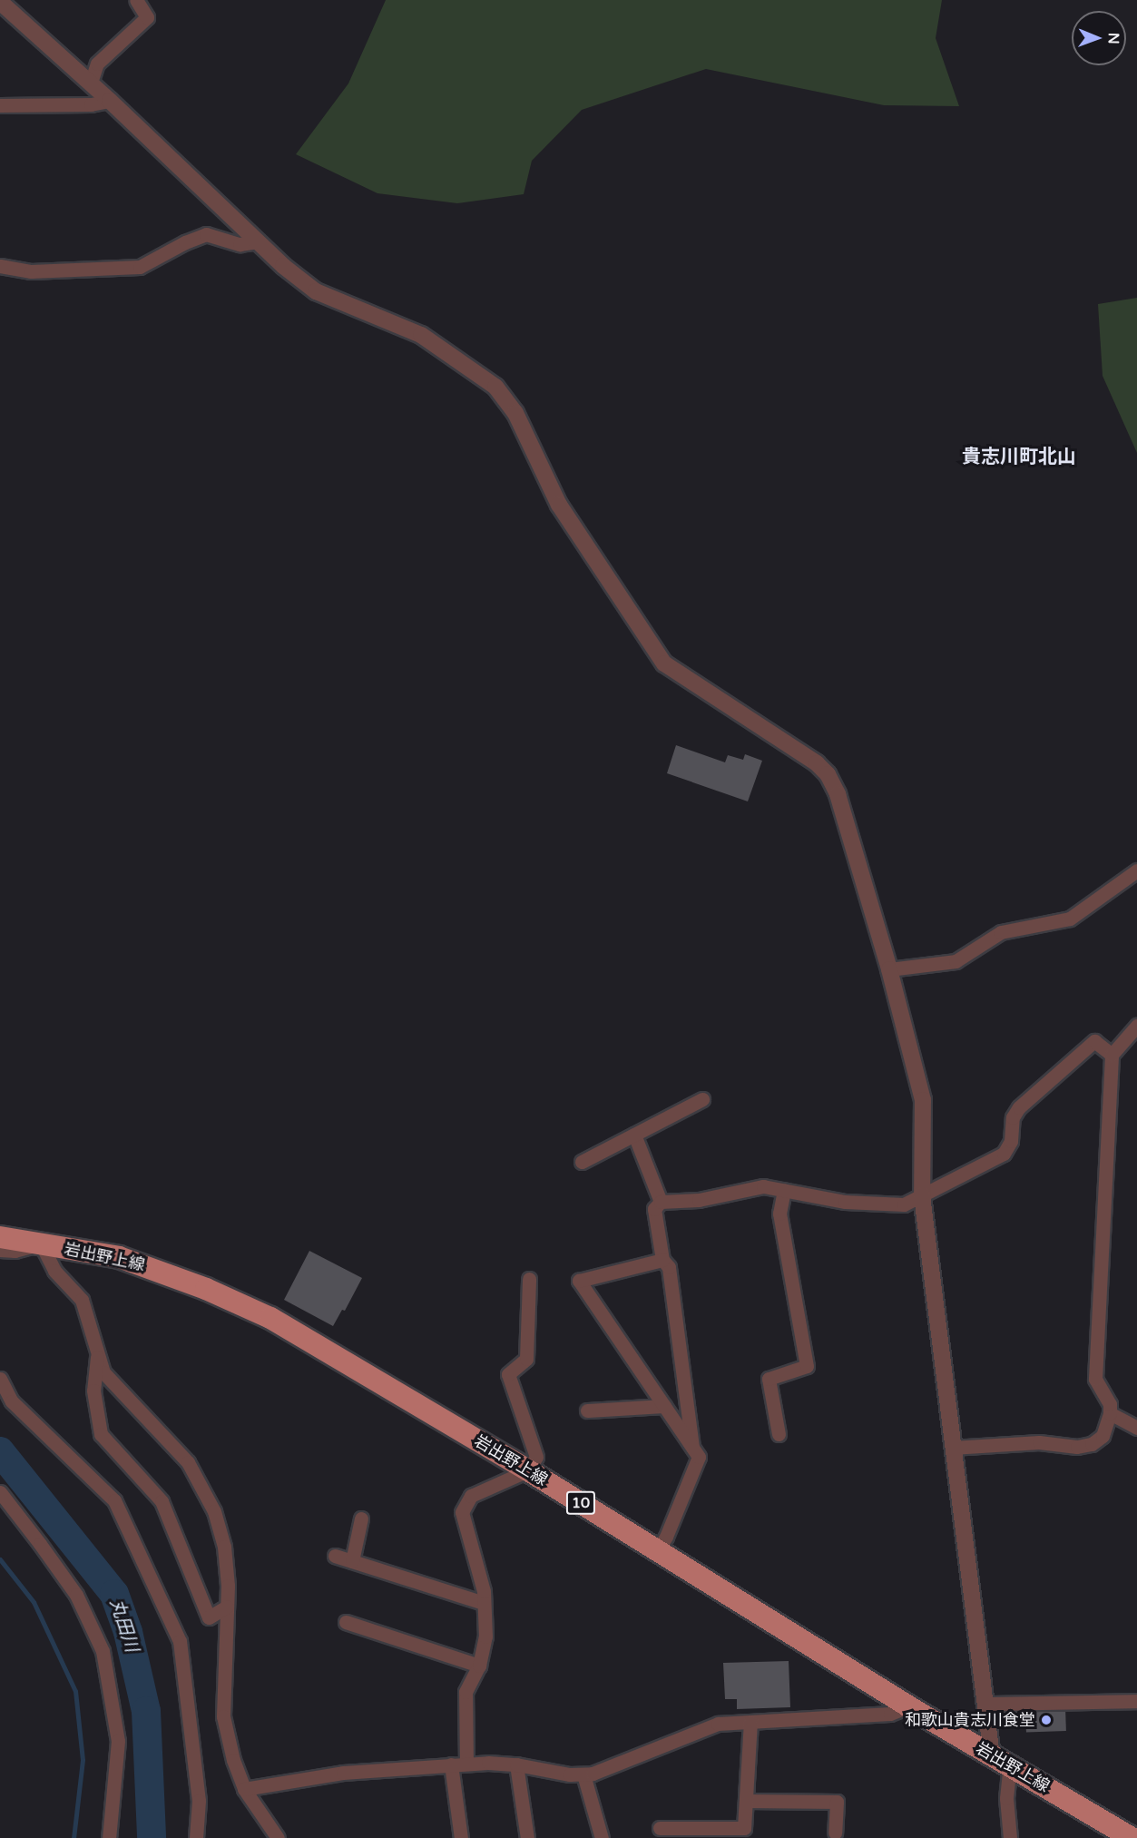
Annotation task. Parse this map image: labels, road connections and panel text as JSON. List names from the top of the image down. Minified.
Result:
{"streets":{"main road":["岩出野上線","10"]},"districts":["貴志川町北山"],"water":["丸田川"],"places":["和歌山貴志川食堂"],"north":"right"}
